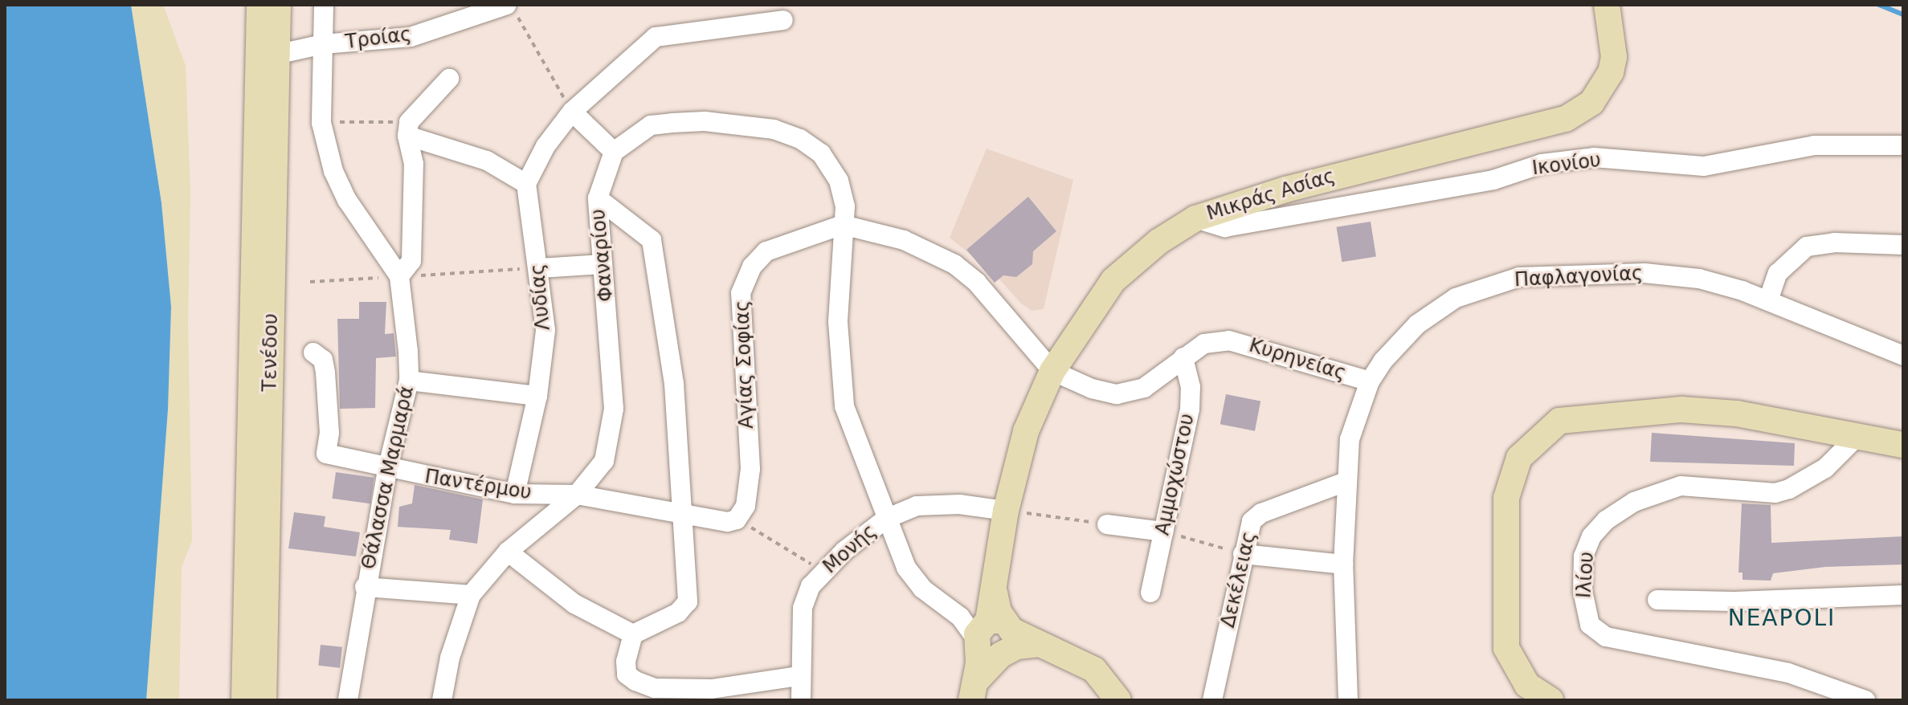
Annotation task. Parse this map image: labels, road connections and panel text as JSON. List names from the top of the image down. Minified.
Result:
{"streets":{"street":["Τροίας","Ικονίου","Μικράς Ασίας","Φαναρίου","Παφλαγονίας","Λυδίας","Τενέδου","Κυρηνείας","Αγίας Σοφίας","Αμμοχώστου","Θάλασσα Μαρμαρά","Παντέρμου","Μονής","Ιλίου","Δεκέλειας"]},"crossings":[["Τροίας","Τενέδου"],["Τροίας","Θάλασσα Μαρμαρά"],["Ικονίου","Μικράς Ασίας"],["Μικράς Ασίας","Κυρηνείας"],["Μικράς Ασίας","Μονής"],["Φαναρίου","Παντέρμου"],["Παφλαγονίας","Κυρηνείας"],["Παφλαγονίας","Δεκέλειας"],["Λυδίας","Παντέρμου"],["Κυρηνείας","Αμμοχώστου"],["Αγίας Σοφίας","Παντέρμου"],["Θάλασσα Μαρμαρά","Παντέρμου"]],"districts":["NEAPOLI"]}
